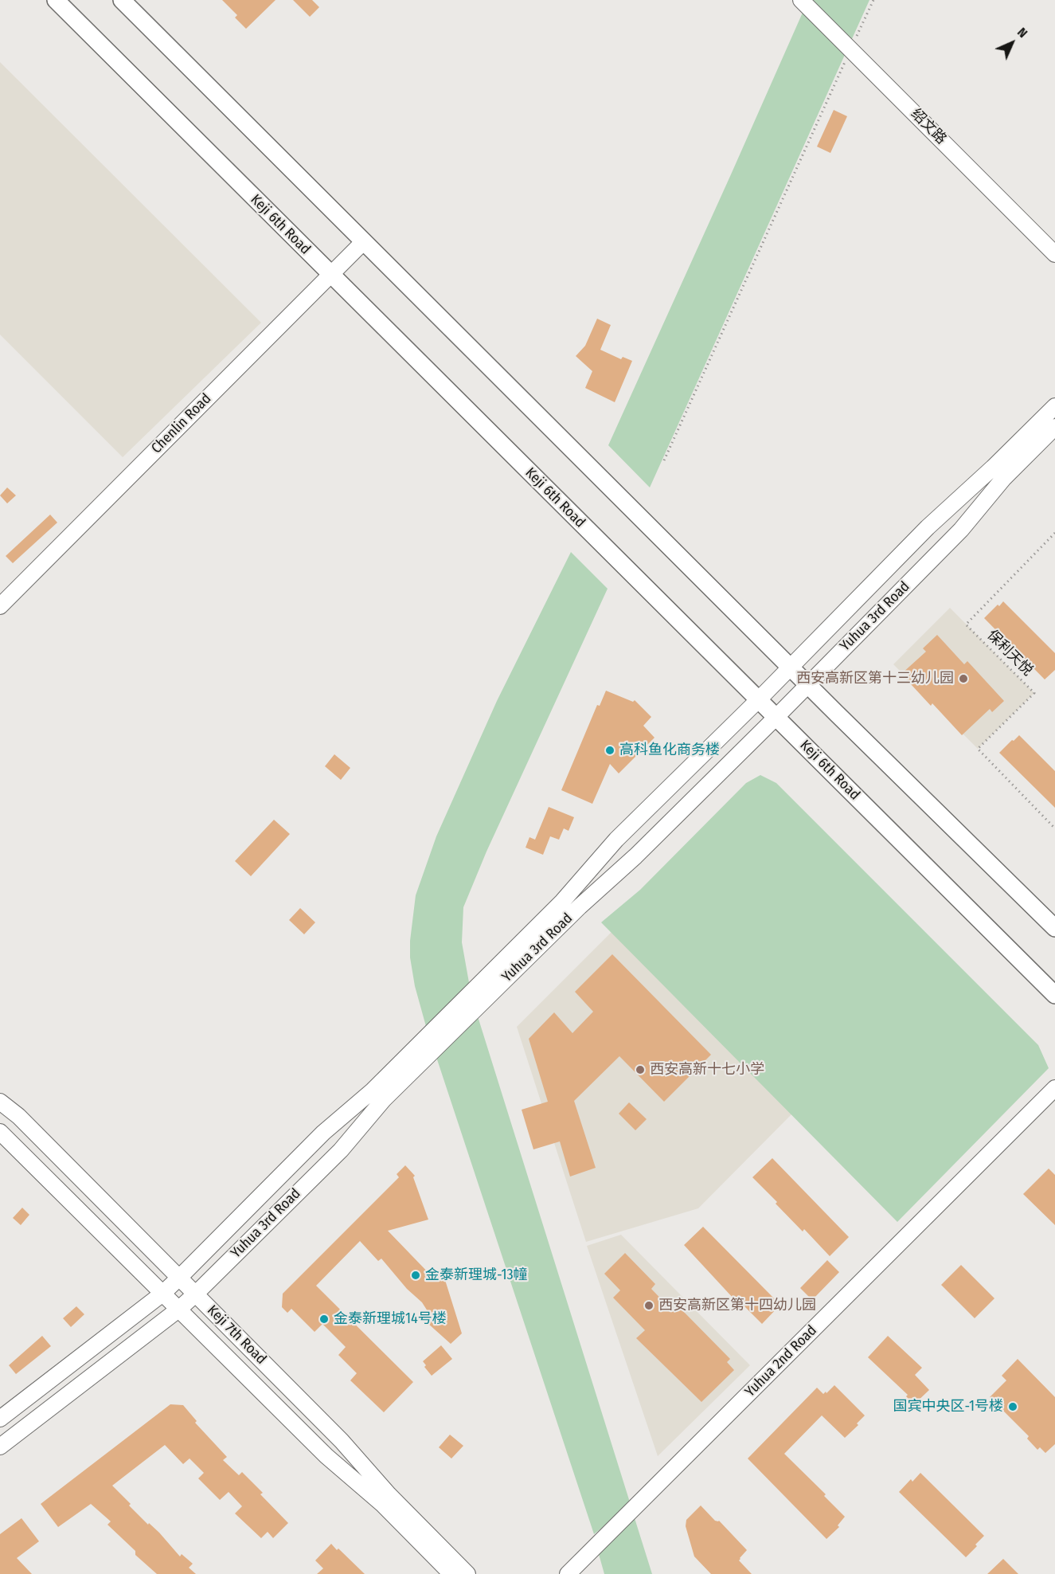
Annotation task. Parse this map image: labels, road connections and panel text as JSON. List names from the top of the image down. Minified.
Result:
{"streets":{"main road":["Keji 6th Road"],"street":["绍文路","Chenlin Road","Yuhua 3rd Road","Keji 7th Road","Yuhua 2nd Road"],"path":["保利天悦"]},"crossings":[["Keji 6th Road","Chenlin Road"],["Keji 6th Road","Yuhua 3rd Road"],["Yuhua 3rd Road","Keji 7th Road"]],"places":["西安高新区第十三幼儿园","高科鱼化商务楼","西安高新十七小学","金泰新理城-13幢","西安高新区第十四幼儿园","金泰新理城14号楼","国宾中央区-1号楼"],"north":"top right"}
